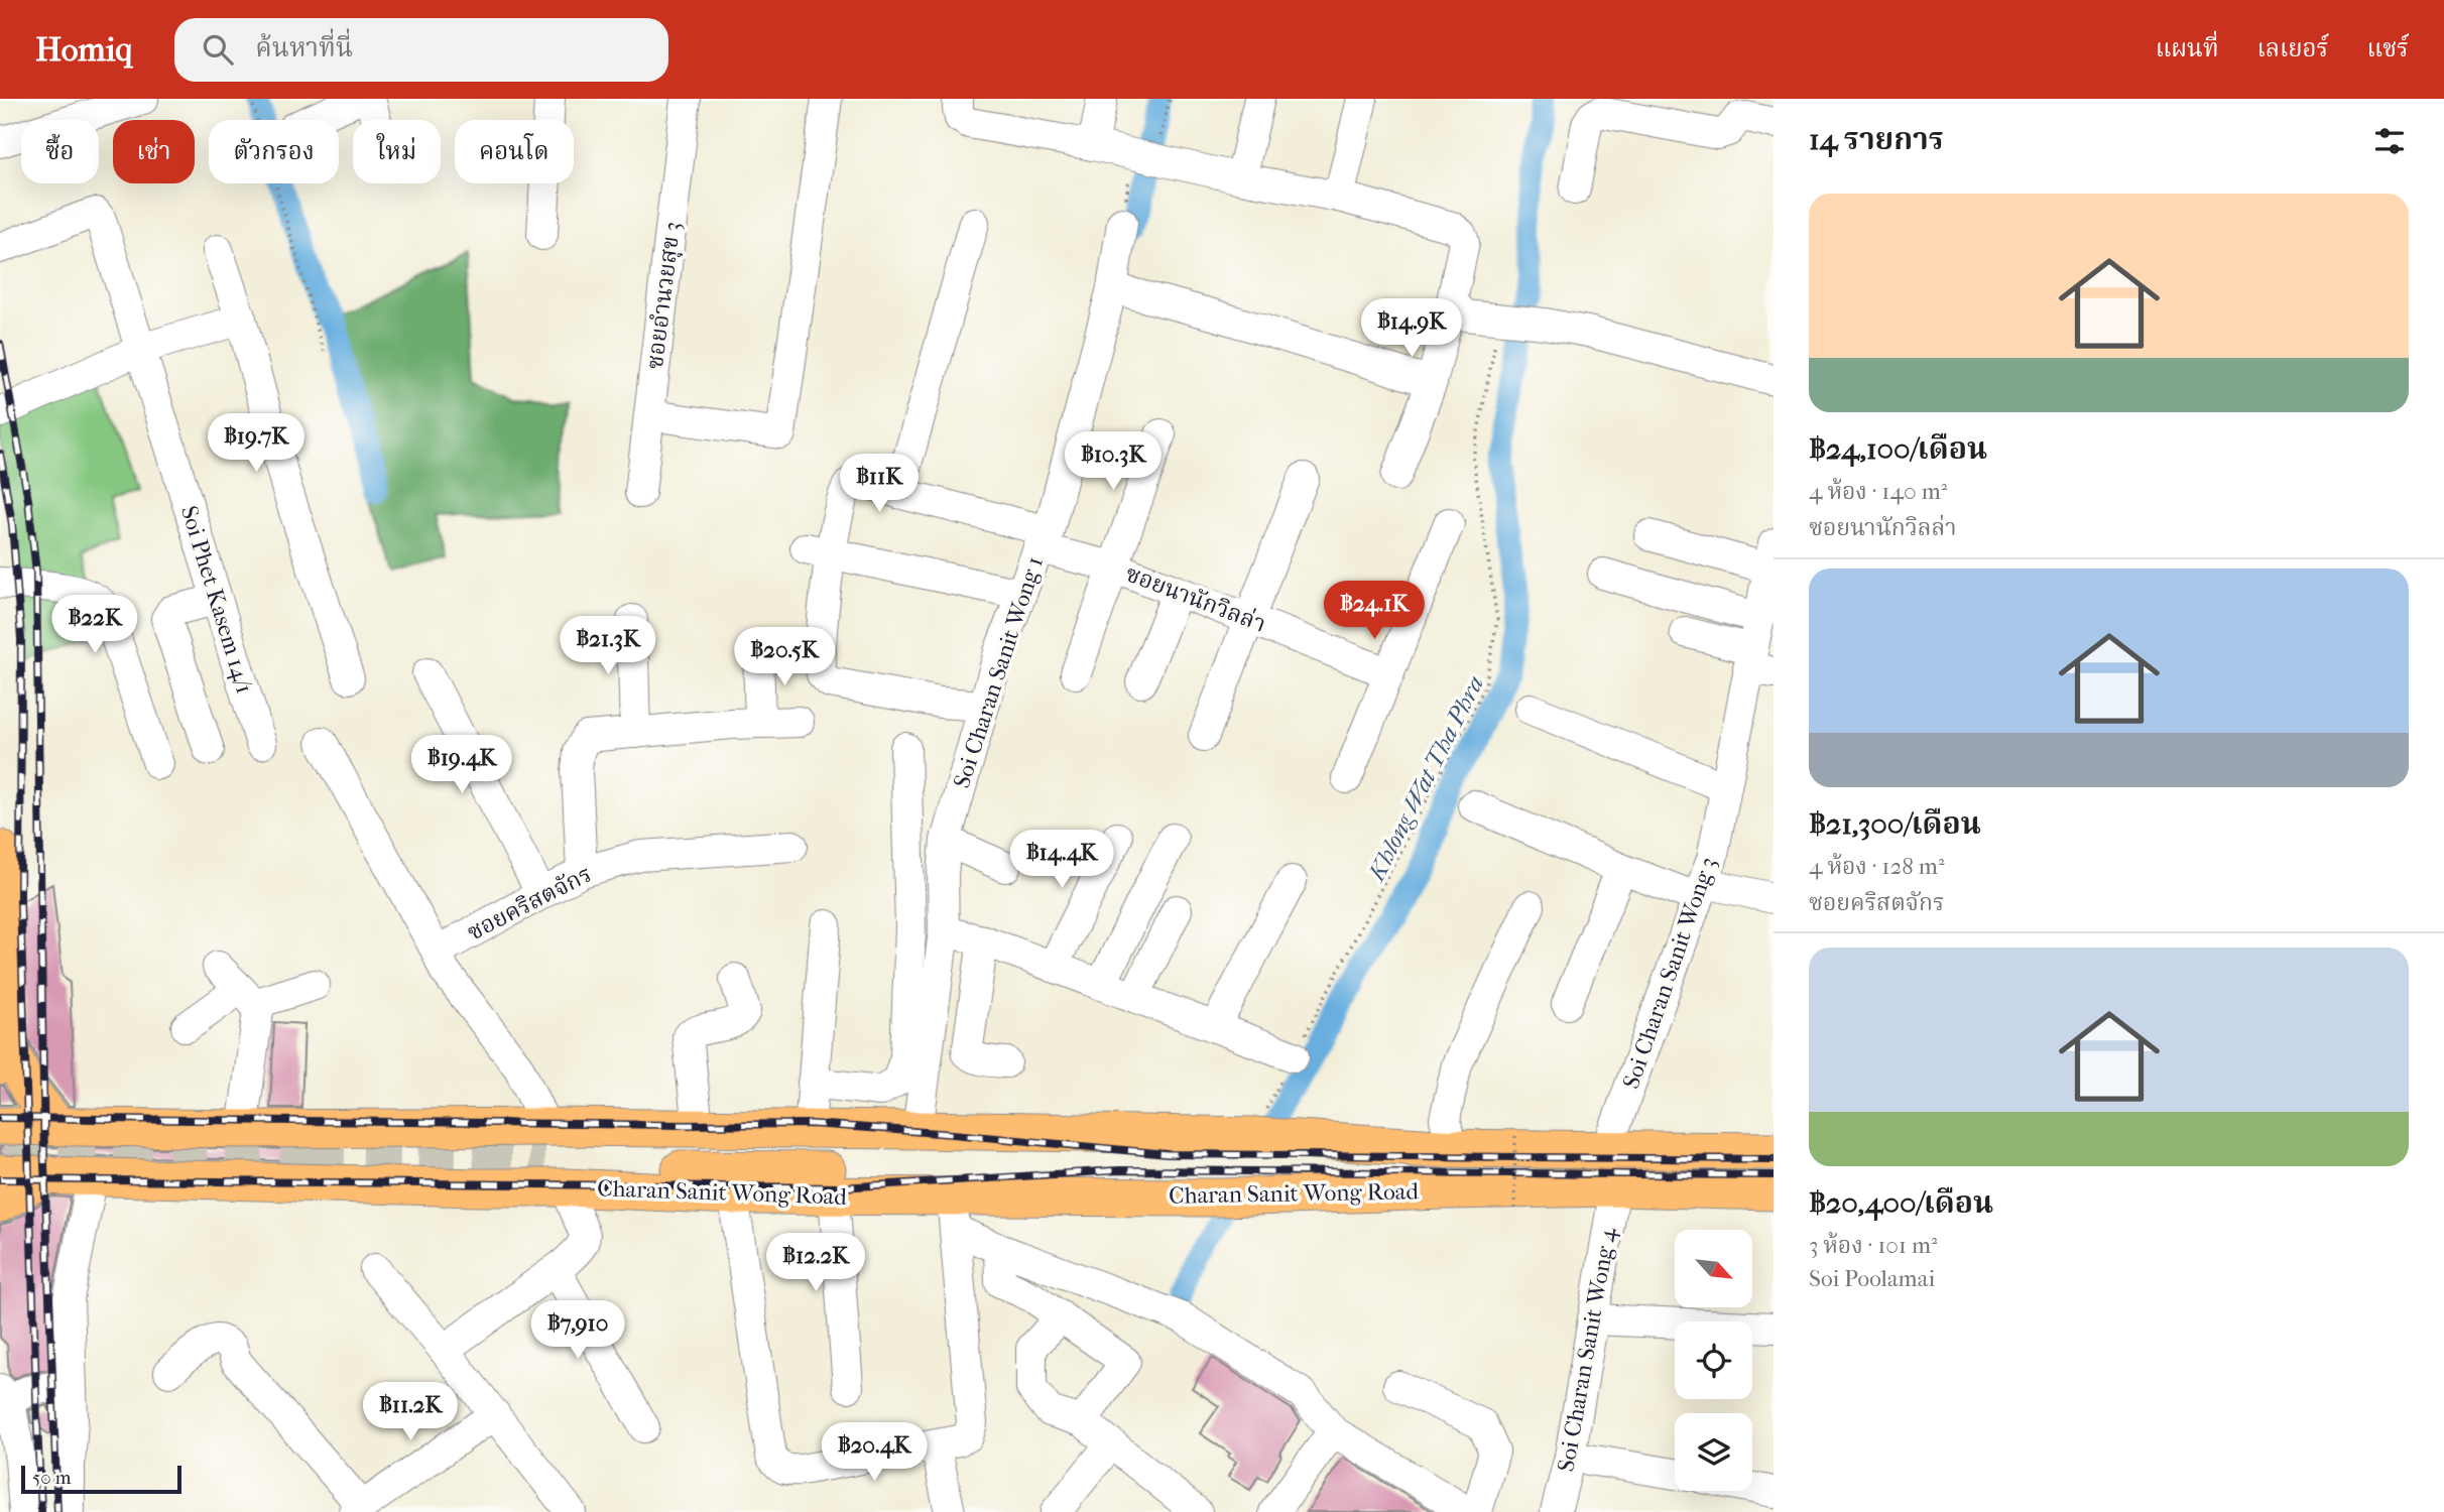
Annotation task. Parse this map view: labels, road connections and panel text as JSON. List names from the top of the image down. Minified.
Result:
{"streets":{"main road":["Charan Sanit Wong Road"],"street":["ซอยอำนวยสุข 3","ซอยนานักวิลล่า","Soi Phet Kasem 14/1","Soi Charan Sanit Wong 1","ซอยคริสตจักร","Soi Charan Sanit Wong 3","Soi Charan Sanit Wong 4"]},"crossings":[["ซอยนานักวิลล่า","Soi Charan Sanit Wong 1"],["Soi Charan Sanit Wong 1","Charan Sanit Wong Road"],["Soi Charan Sanit Wong 3","Charan Sanit Wong Road"],["Charan Sanit Wong Road","Soi Charan Sanit Wong 4"]],"water":["Khlong Wat Tha Phra"],"scale_bar":"50 m","north":"bottom right","page":{"header":"Homiq","search":"ค้นหาที่นี่","nav":["แผนที่","เลเยอร์","แชร์"],"heading":"14 รายการ","chip":["ซื้อ","เช่า","ตัวกรอง","ใหม่","คอนโด"],"list":[{"name":"฿24,100/เดือน","note":"4 ห้อง · 140 m² · ซอยนานักวิลล่า"},{"name":"฿21,300/เดือน","note":"4 ห้อง · 128 m² · ซอยคริสตจักร"},{"name":"฿20,400/เดือน","note":"3 ห้อง · 101 m² · Soi Poolamai"}],"price":["฿14.9K","฿19.7K","฿10.3K","฿11K","฿24.1K","฿22K","฿21.3K","฿20.5K","฿19.4K","฿14.4K","฿12.2K","฿7,910","฿11.2K","฿20.4K"],"scale":"50 m"}}
